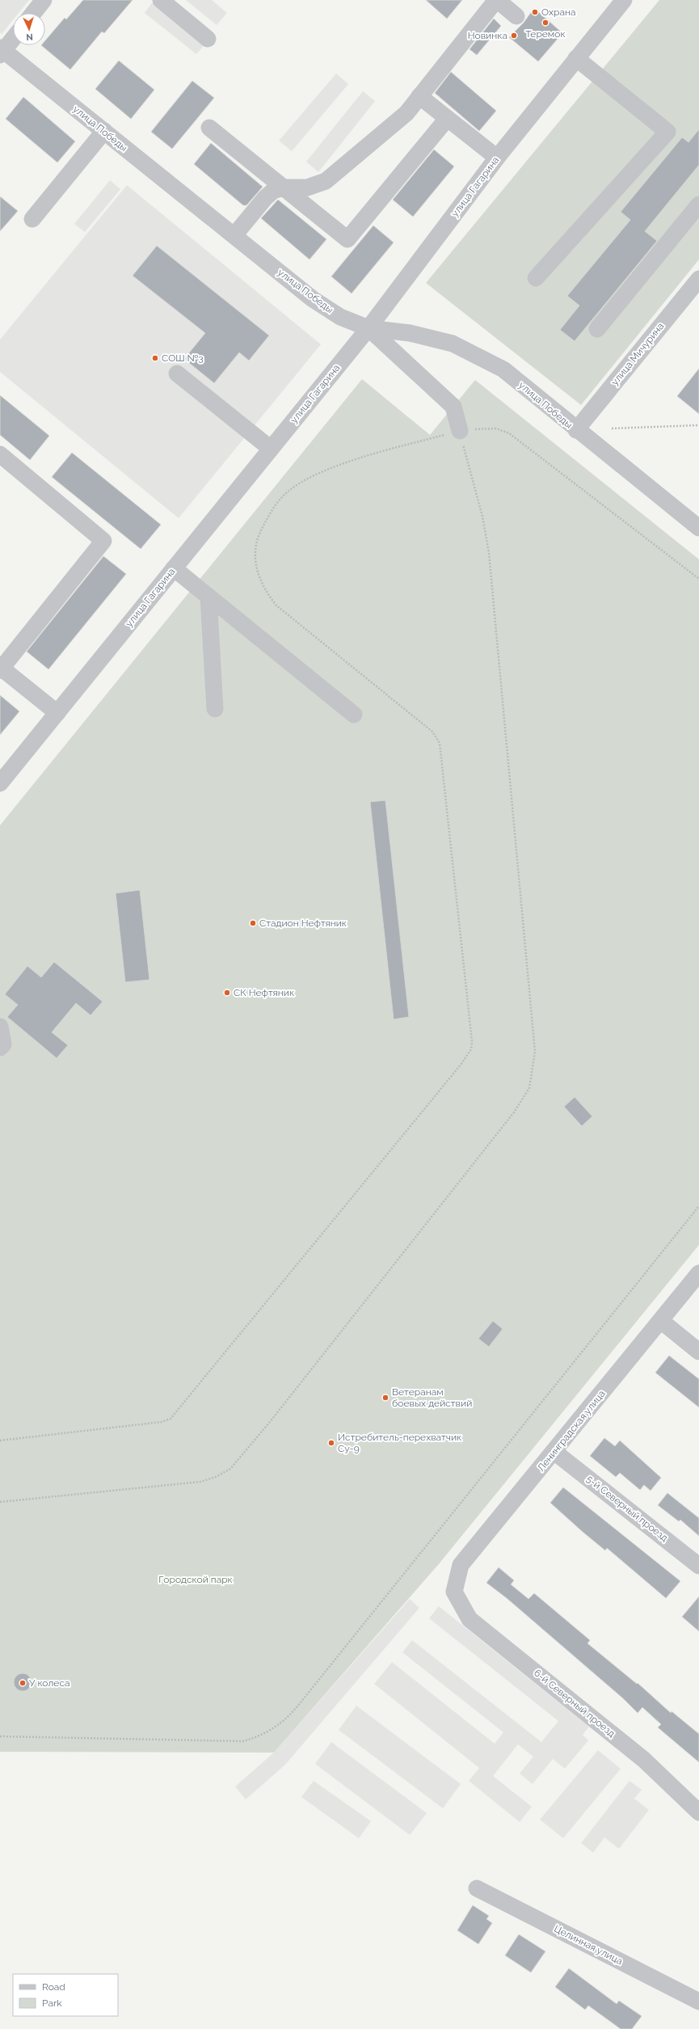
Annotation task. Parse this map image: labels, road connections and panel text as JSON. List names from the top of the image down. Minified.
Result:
{"streets":{"street":["улица Победы","улица Гагарина","улица Мичурина","Ленинградская улица","5-й Северный проезд","6-й Северный проезд","Целинная улица"]},"crossings":[["улица Победы","улица Гагарина"],["улица Победы","улица Мичурина"],["Ленинградская улица","5-й Северный проезд"],["Ленинградская улица","6-й Северный проезд"]],"parks":["Городской парк"],"places":["Охрана","Теремок","Новинка","СОШ №3","Стадион Нефтяник","СК Нефтяник","Ветеранам боевых действий","Истребитель-перехватчик Су-9","У колеса"],"legend":["Road","Park"],"north":"bottom"}
